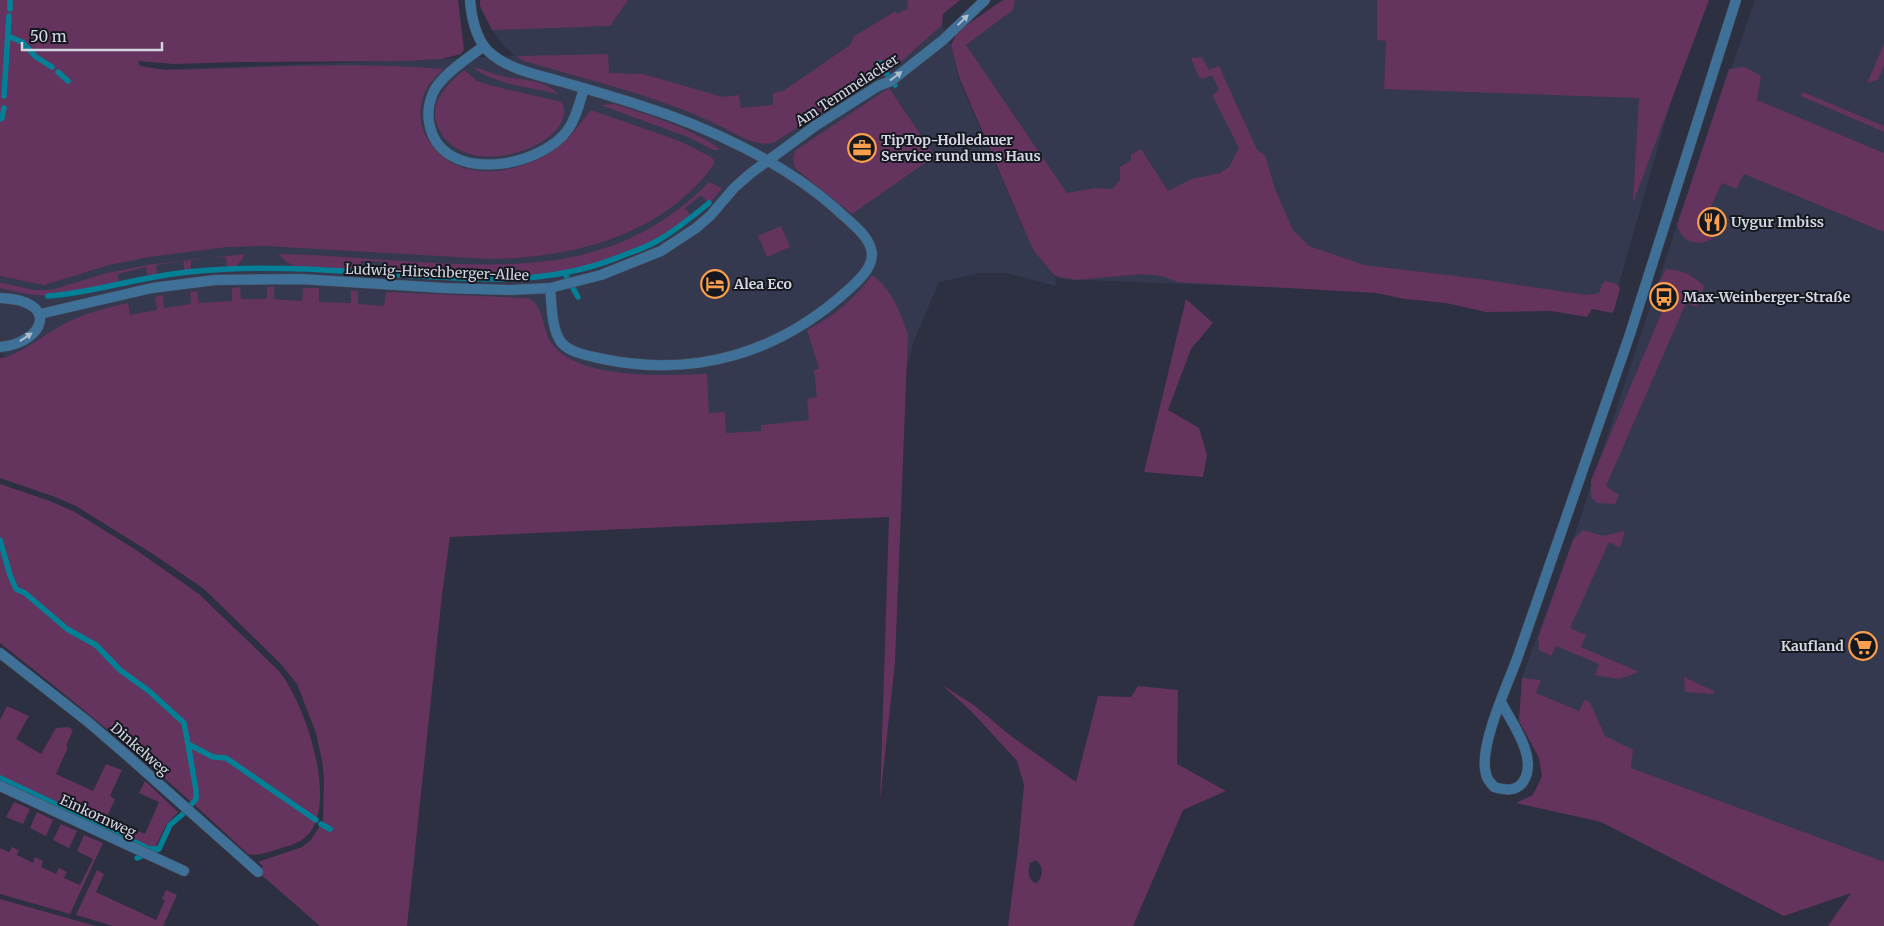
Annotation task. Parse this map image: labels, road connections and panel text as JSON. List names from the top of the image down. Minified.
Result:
{"streets":{"street":["Am Temmelacker","Ludwig-Hirschberger-Allee","Dinkelweg","Einkornweg"]},"crossings":[["Am Temmelacker","Ludwig-Hirschberger-Allee"]],"one_way":["Am Temmelacker"],"places":{"office":["TipTop-Holledauer Service rund ums Haus"],"restaurant":["Uygur Imbiss"],"hotel":["Alea Eco"],"bus stop":["Max-Weinberger-Straße"],"supermarket":["Kaufland"]},"scale_bar":"50 m"}
